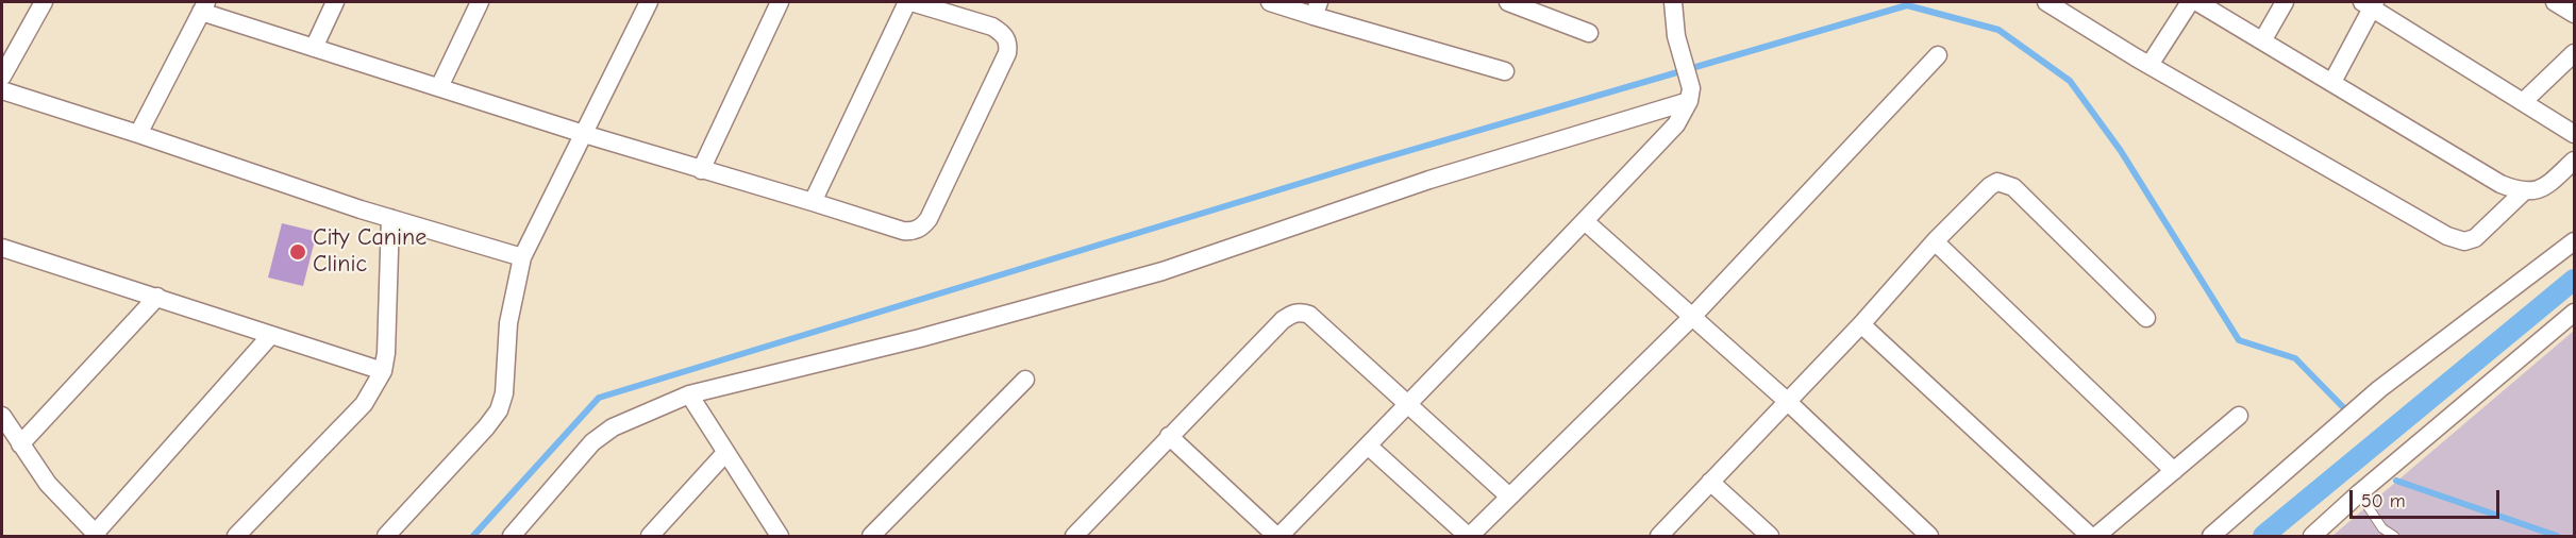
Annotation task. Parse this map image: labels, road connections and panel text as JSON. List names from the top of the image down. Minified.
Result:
{"places":["City Canine Clinic"],"scale_bar":"50 m"}
